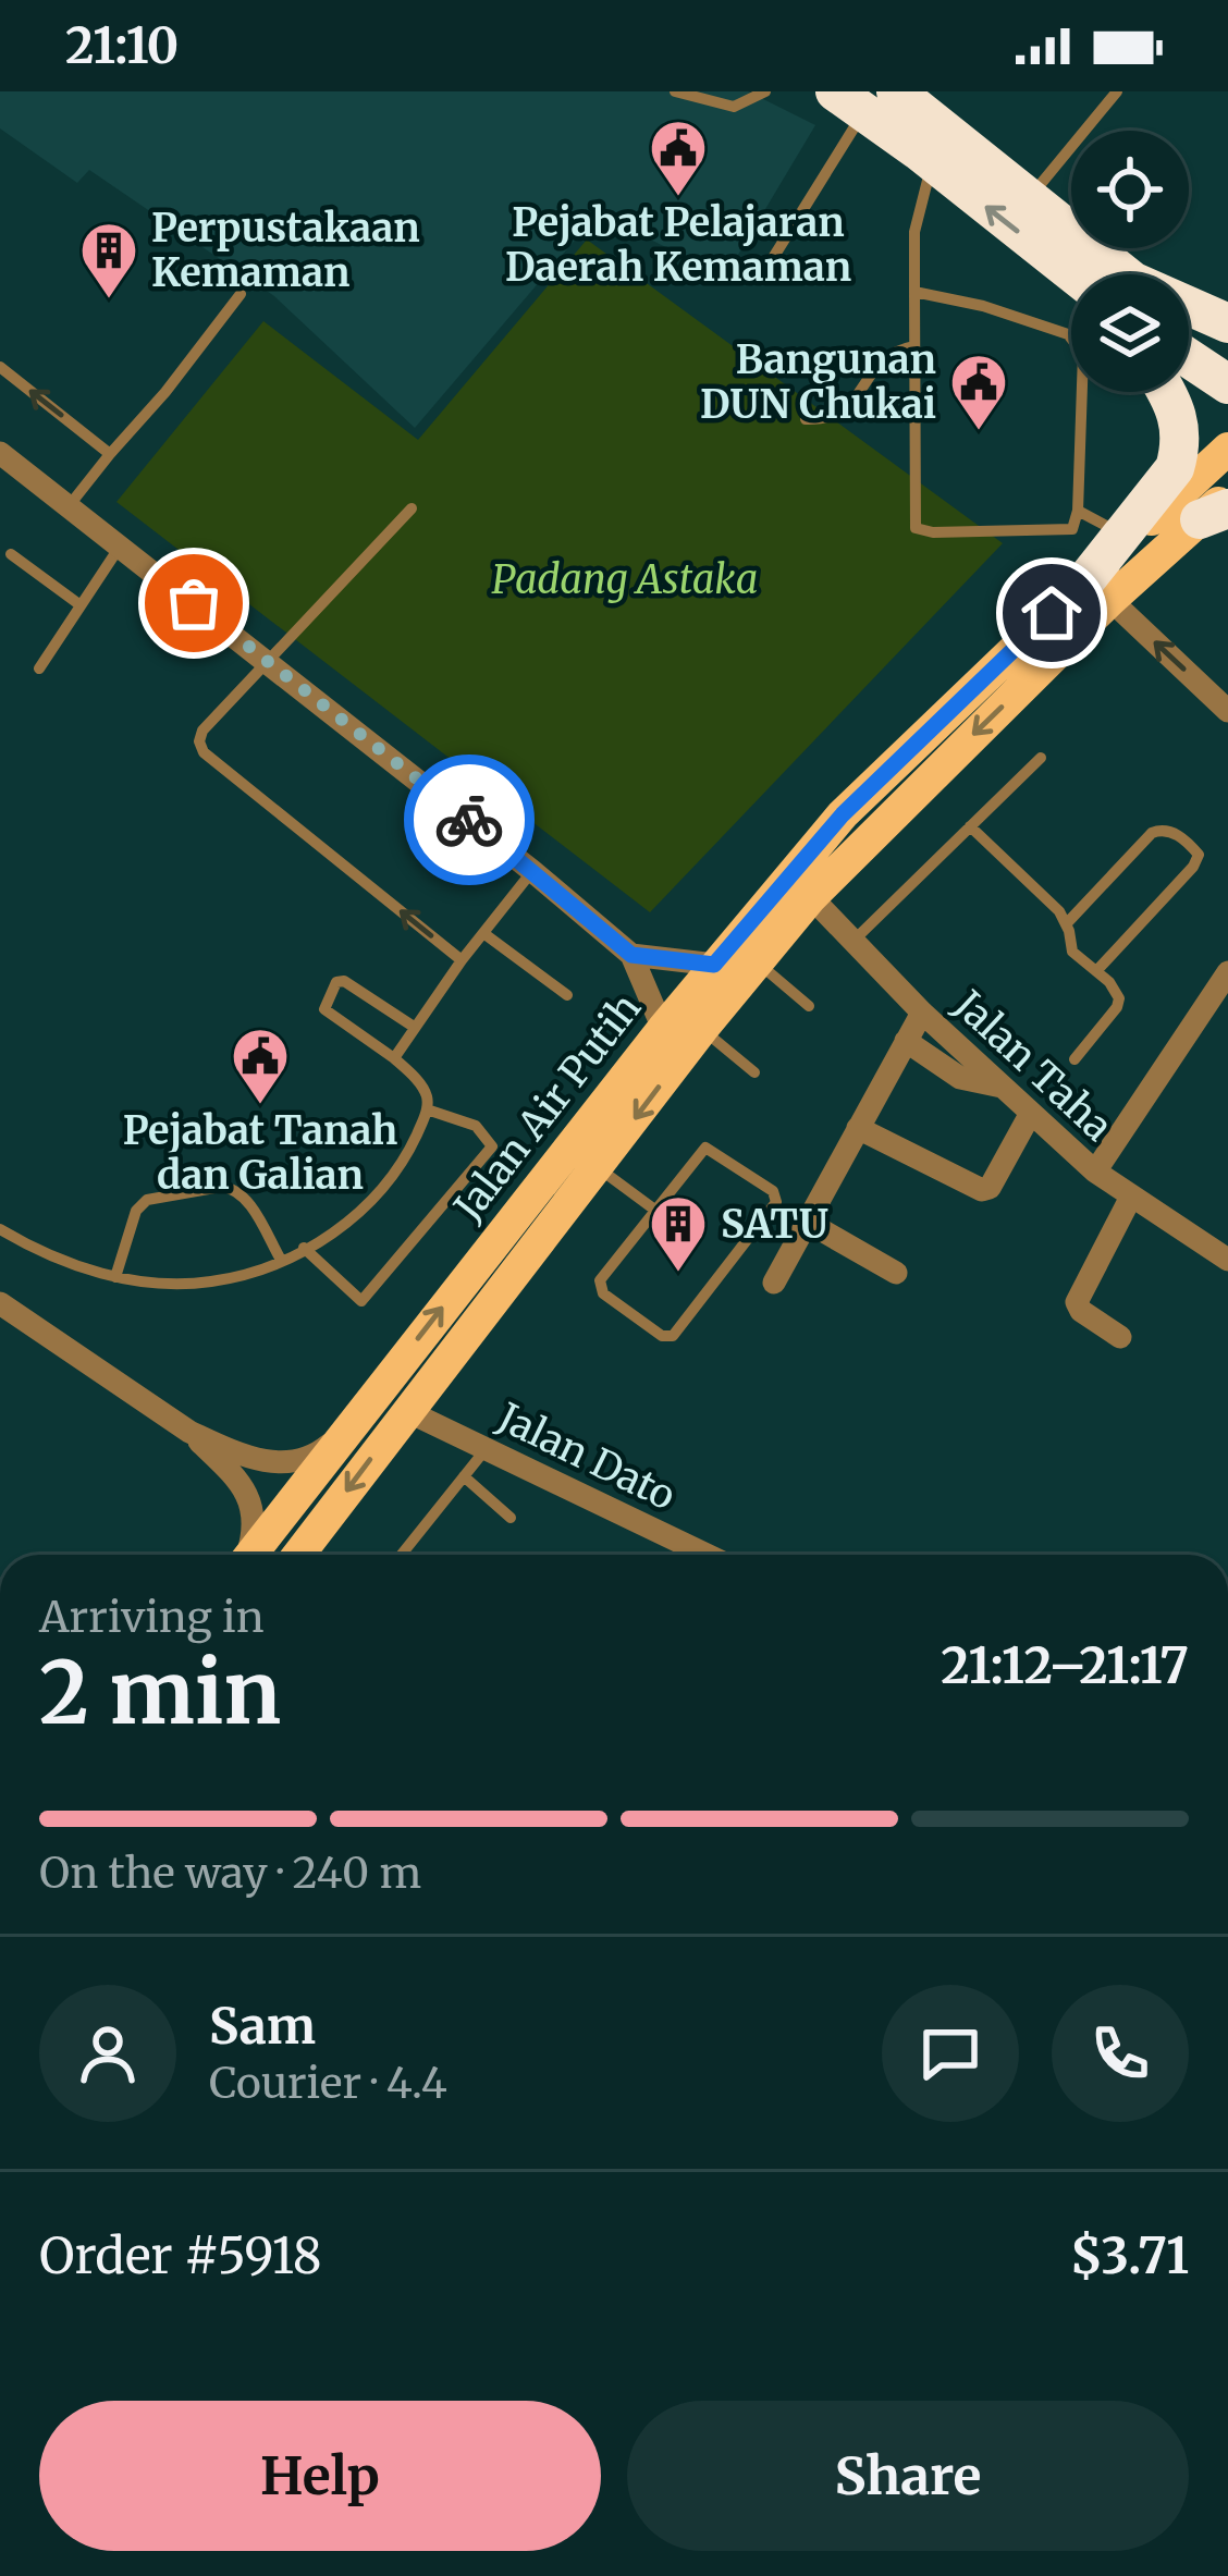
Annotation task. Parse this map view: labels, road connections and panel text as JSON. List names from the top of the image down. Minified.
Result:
{"streets":{"main road":["Jalan Air Putih"],"street":["Jalan Taha","Jalan Dato"]},"crossings":[["Jalan Taha","Jalan Air Putih"],["Jalan Air Putih","Jalan Dato"]],"parks":["Padang Astaka"],"places":{"public building":["Pejabat Pelajaran Daerah Kemaman","Bangunan DUN Chukai","Pejabat Tanah dan Galian"],"building":["Perpustakaan Kemaman","SATU"]},"page":{"status":"21:10","heading":["2 min","Arriving in","21:12–21:17"],"panel":["Sam","Courier · 4.4","Order #5918","$3.71"],"bar":"On the way · 240 m","buttons":["Help","Share"]}}
